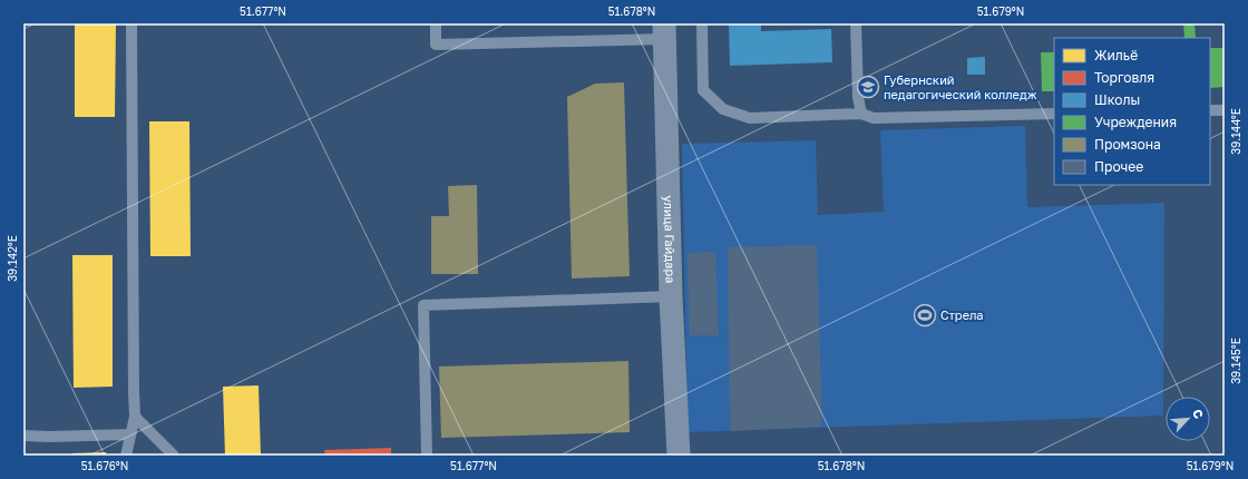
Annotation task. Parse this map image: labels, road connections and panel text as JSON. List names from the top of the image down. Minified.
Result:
{"streets":{"street":["улица Гайдара"]},"places":{"school or university":["Губернский педагогический колледж"],"sports":["Стрела"]},"legend":["Жильё","Торговля","Школы","Учреждения","Промзона","Прочее"],"north":"top right","coordinates":["51.677°N","51.678°N","51.679°N","39.144°E","39.142°E","39.145°E","51.676°N"]}
